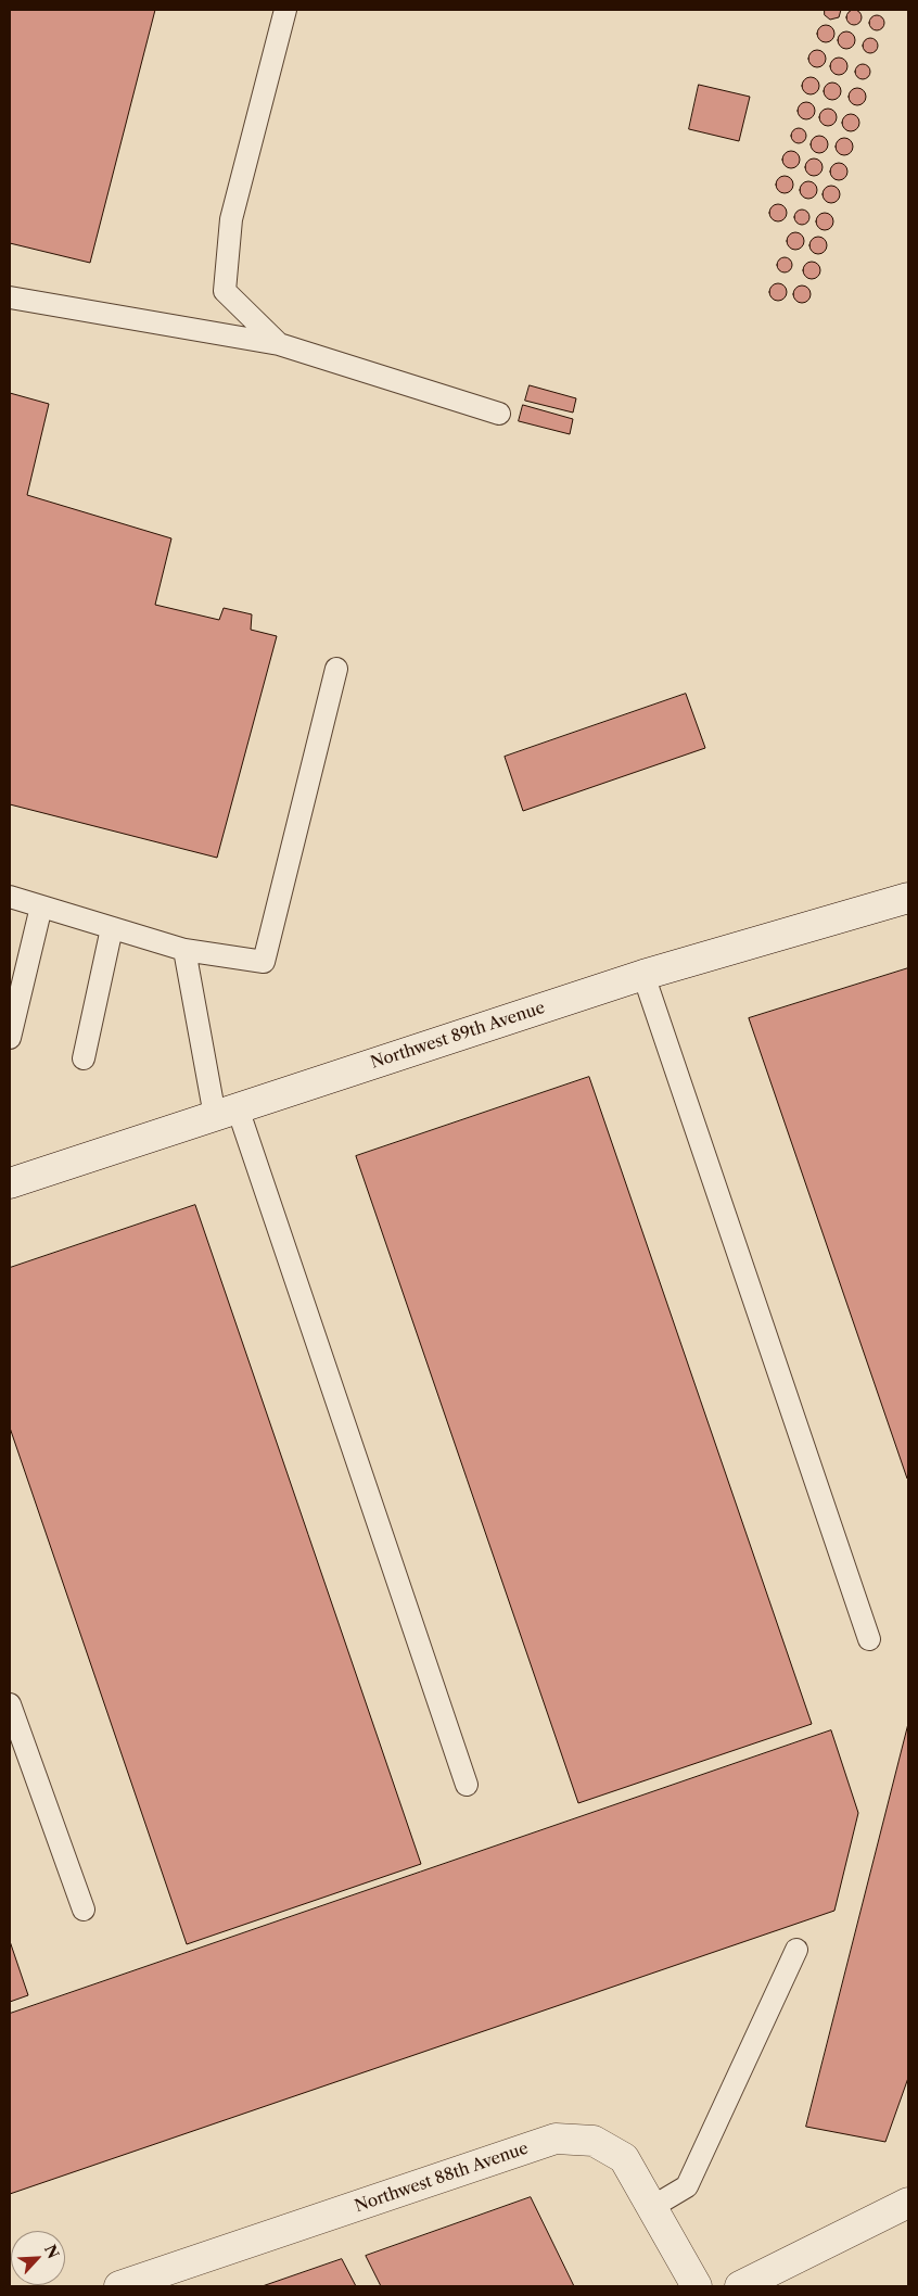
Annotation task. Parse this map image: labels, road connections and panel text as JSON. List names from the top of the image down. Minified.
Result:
{"streets":{"street":["Northwest 89th Avenue","Northwest 88th Avenue"]},"north":"top right"}
